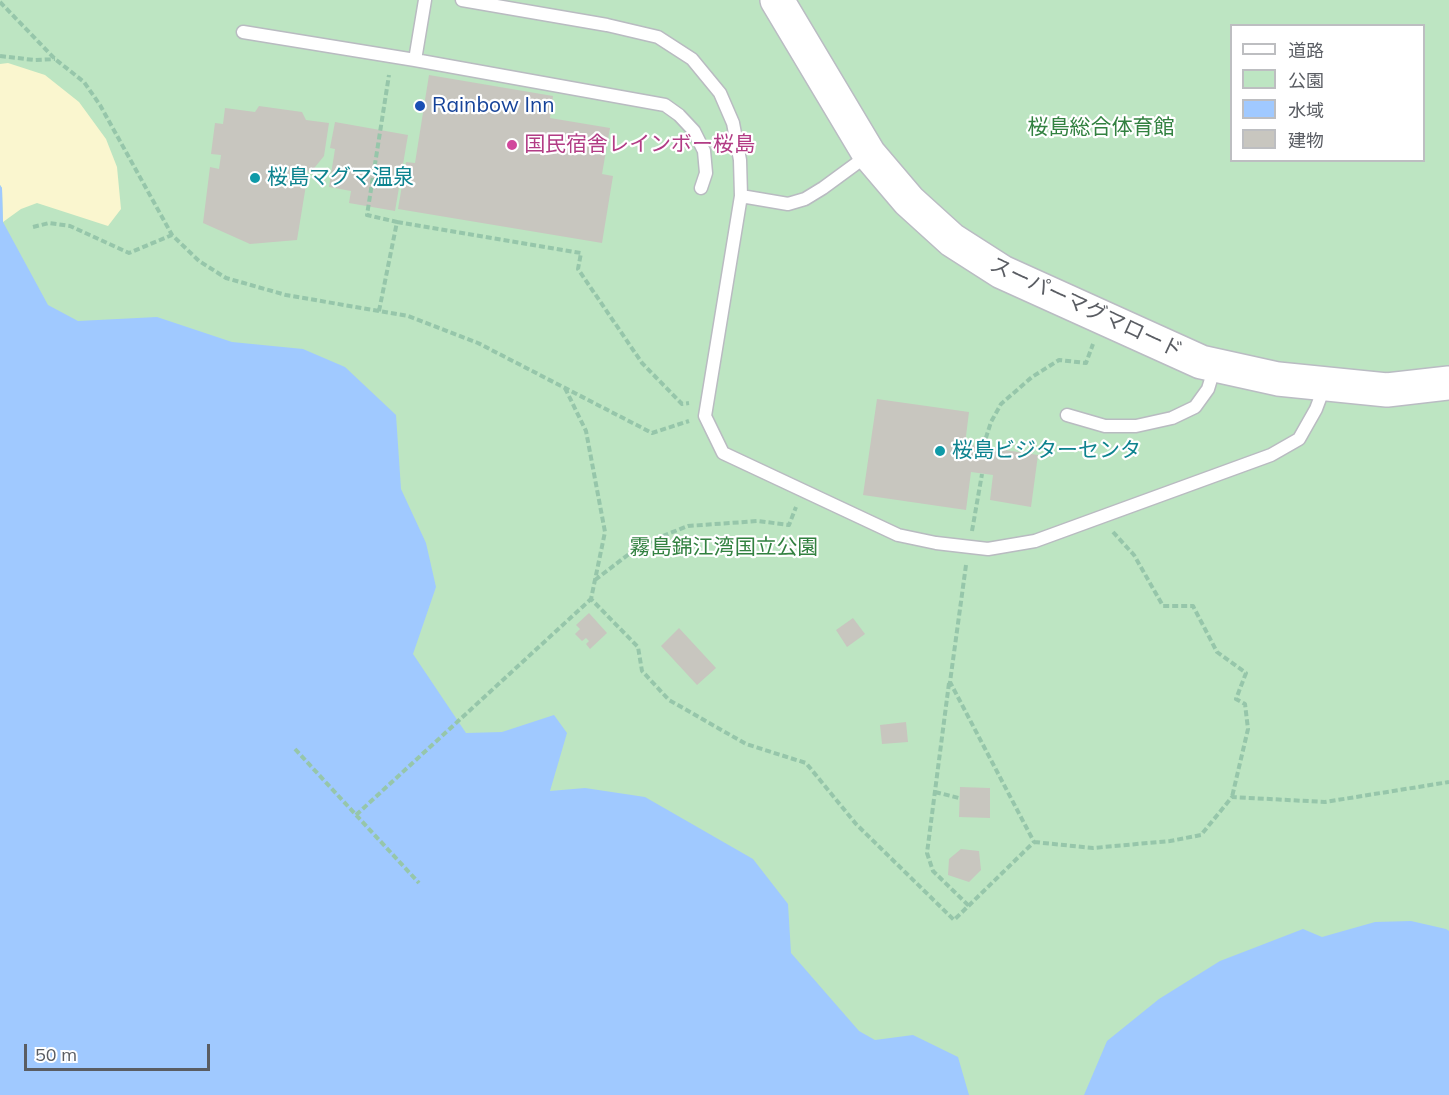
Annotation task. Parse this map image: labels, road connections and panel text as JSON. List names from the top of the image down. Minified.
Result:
{"streets":{"street":["スーパーマグマロード"]},"parks":["桜島総合体育館","霧島錦江湾国立公園"],"places":["Rainbow Inn","国民宿舎レインボー桜島","桜島マグマ温泉","桜島ビジターセンタ"],"legend":["道路","公園","水域","建物"],"scale_bar":"50 m"}
